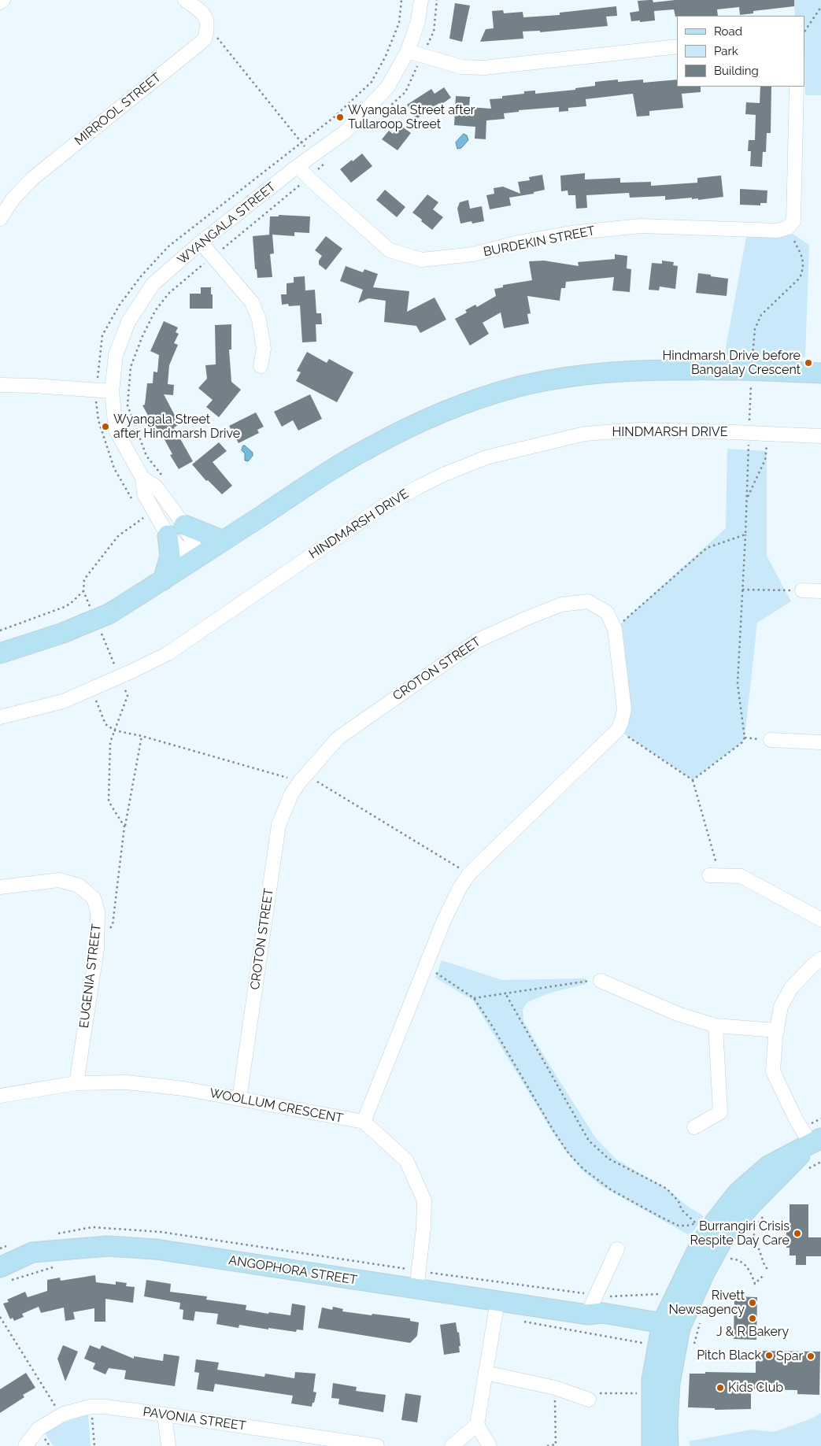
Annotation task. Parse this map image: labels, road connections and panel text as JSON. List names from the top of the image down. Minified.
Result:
{"streets":{"street":["MIRROOL STREET","WYANGALA STREET","BURDEKIN STREET","HINDMARSH DRIVE","CROTON STREET","EUGENIA STREET","WOOLLUM CRESCENT","ANGOPHORA STREET","PAVONIA STREET"]},"crossings":[["WYANGALA STREET","BURDEKIN STREET"],["CROTON STREET","WOOLLUM CRESCENT"],["EUGENIA STREET","WOOLLUM CRESCENT"]],"places":["Wyangala Street after Tullaroop Street","Hindmarsh Drive before Bangalay Crescent","Wyangala Street after Hindmarsh Drive","Burrangiri Crisis Respite Day Care","Rivett Newsagency","J & R Bakery","Pitch Black","Spar","Kids Club"],"legend":["Road","Park","Building"]}
